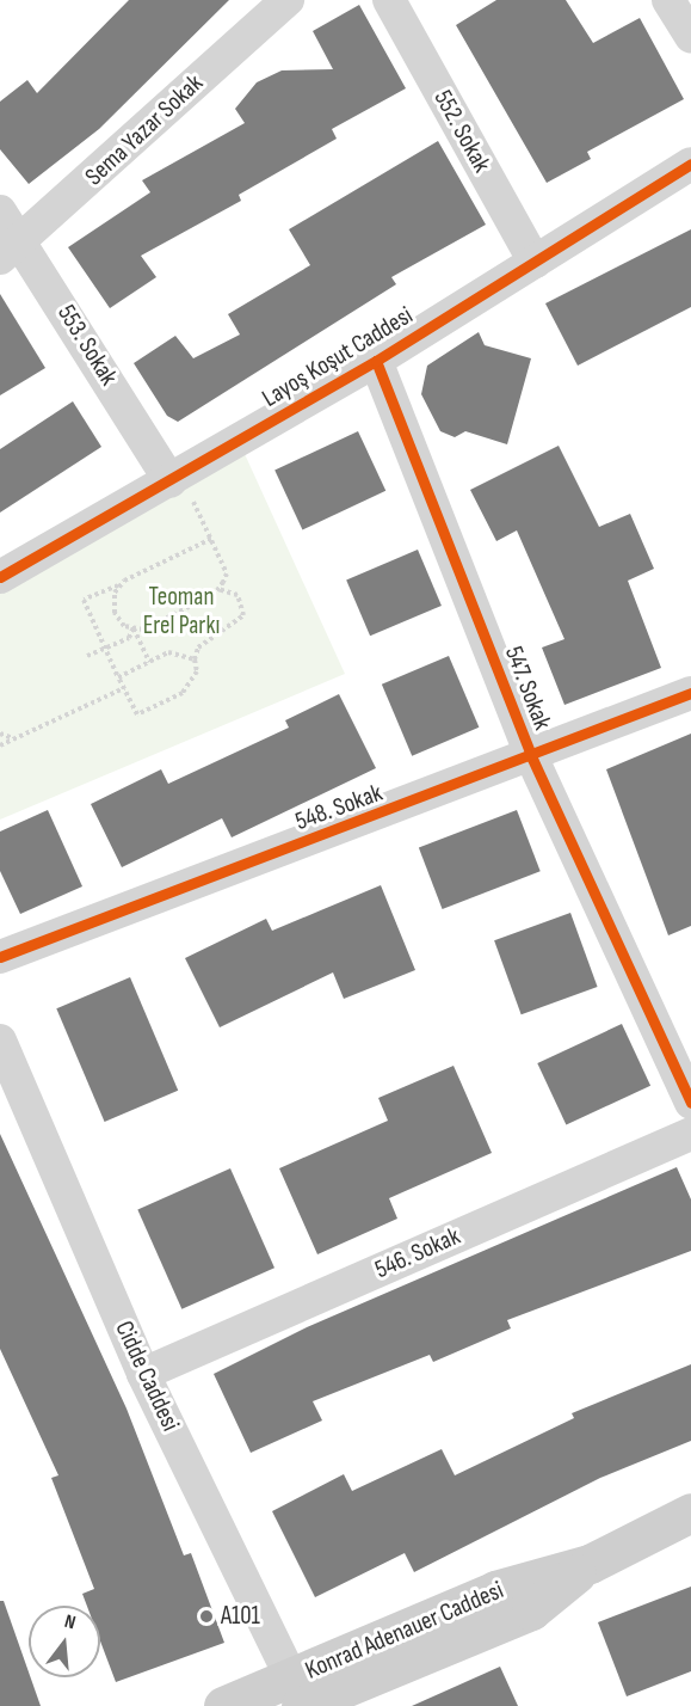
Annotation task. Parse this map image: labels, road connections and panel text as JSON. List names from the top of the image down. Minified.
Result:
{"streets":{"main road":["Konrad Adenauer Caddesi"],"street":["Sema Yazar Sokak","552. Sokak","553. Sokak","Layoş Koşut Caddesi","547. Sokak","548. Sokak","546. Sokak","Cidde Caddesi"]},"crossings":[["Sema Yazar Sokak","553. Sokak"],["552. Sokak","Layoş Koşut Caddesi"],["553. Sokak","Layoş Koşut Caddesi"],["Layoş Koşut Caddesi","547. Sokak"],["547. Sokak","548. Sokak"],["546. Sokak","Cidde Caddesi"],["Cidde Caddesi","Konrad Adenauer Caddesi"]],"parks":["Teoman Erel Parkı"],"places":["A101"],"north":"top"}
